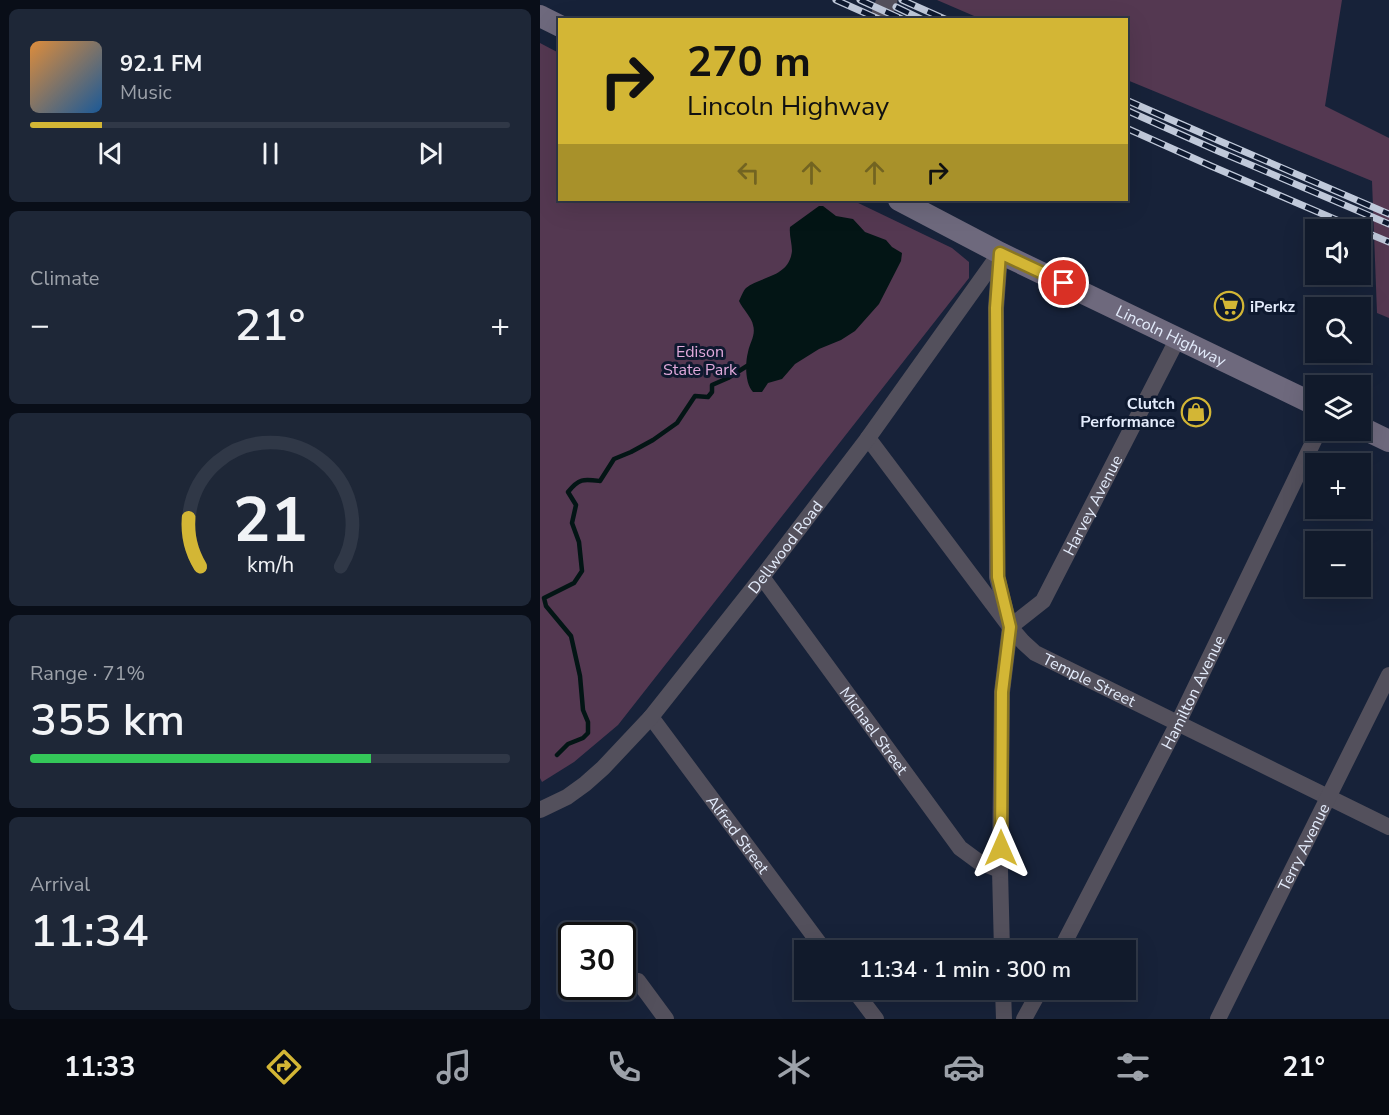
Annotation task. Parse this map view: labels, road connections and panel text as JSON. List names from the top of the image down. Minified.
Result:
{"streets":{"main road":["Lincoln Highway"],"street":["Harvey Avenue","Dellwood Road","Temple Street","Hamilton Avenue","Michael Street","Alfred Street","Terry Avenue"]},"crossings":[["Lincoln Highway","Harvey Avenue"],["Lincoln Highway","Dellwood Road"],["Harvey Avenue","Temple Street"],["Dellwood Road","Temple Street"],["Dellwood Road","Michael Street"],["Dellwood Road","Alfred Street"],["Temple Street","Hamilton Avenue"],["Temple Street","Terry Avenue"]],"parks":["Edison State Park"],"places":{"supermarket":["iPerkz"],"shop":["Clutch Performance"]},"page":{"turn":["270 m","Lincoln Highway"],"song":["92.1 FM","Music"],"tile":["Climate",["Range · 71%","355 km"],["Arrival","11:34"]],"map_buttons":["+","−"],"heat":["−","21°","+"],"limit":"30","trip":"11:34 · 1 min · 300 m","tabs":["11:33","21°"],"gauge":["21","km/h"]}}
